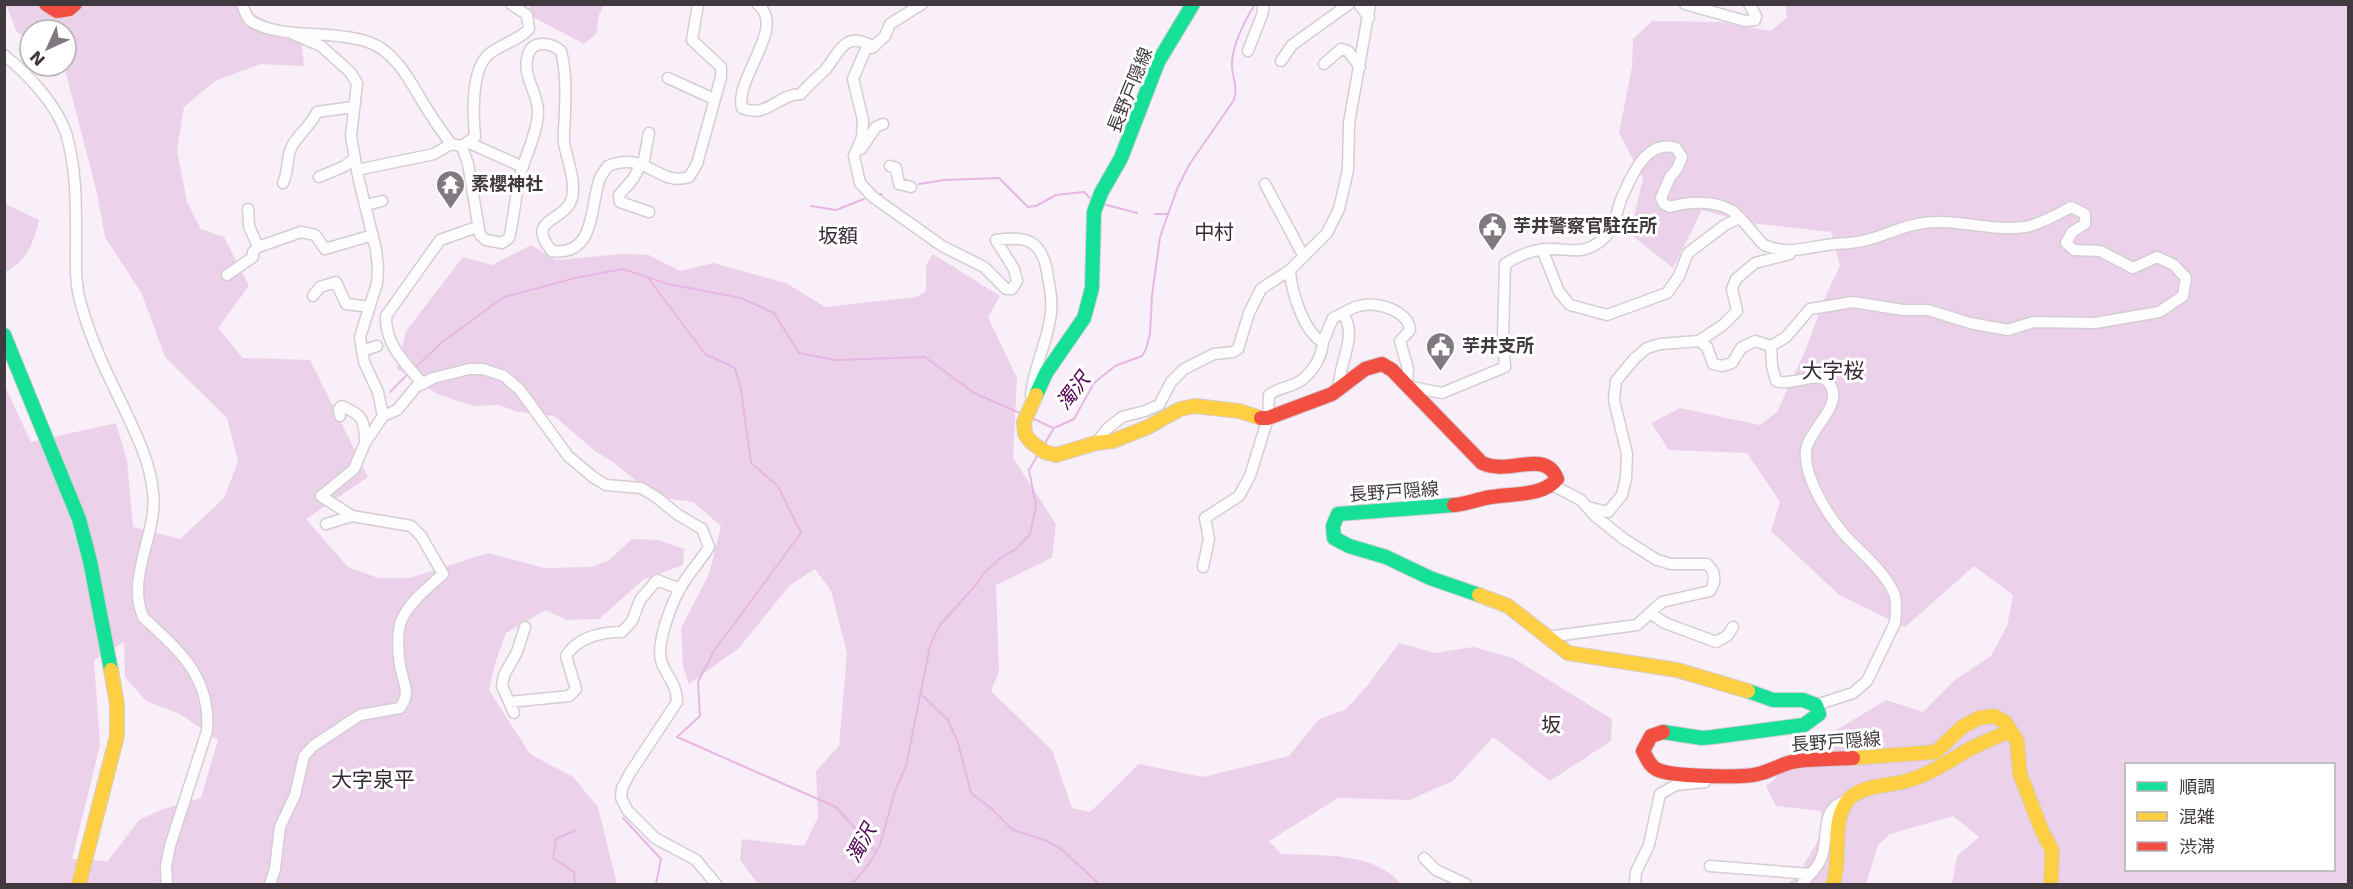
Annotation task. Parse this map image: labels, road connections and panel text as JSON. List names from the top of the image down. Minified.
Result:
{"streets":{"main road":["長野戸隠線"]},"districts":["中村","坂額","大字桜","坂","大字泉平"],"water":["濁沢"],"places":{"temple":["素櫻神社"],"public building":["芋井警察官駐在所","芋井支所"]},"legend":["順調","混雑","渋滞"],"north":"bottom left"}
